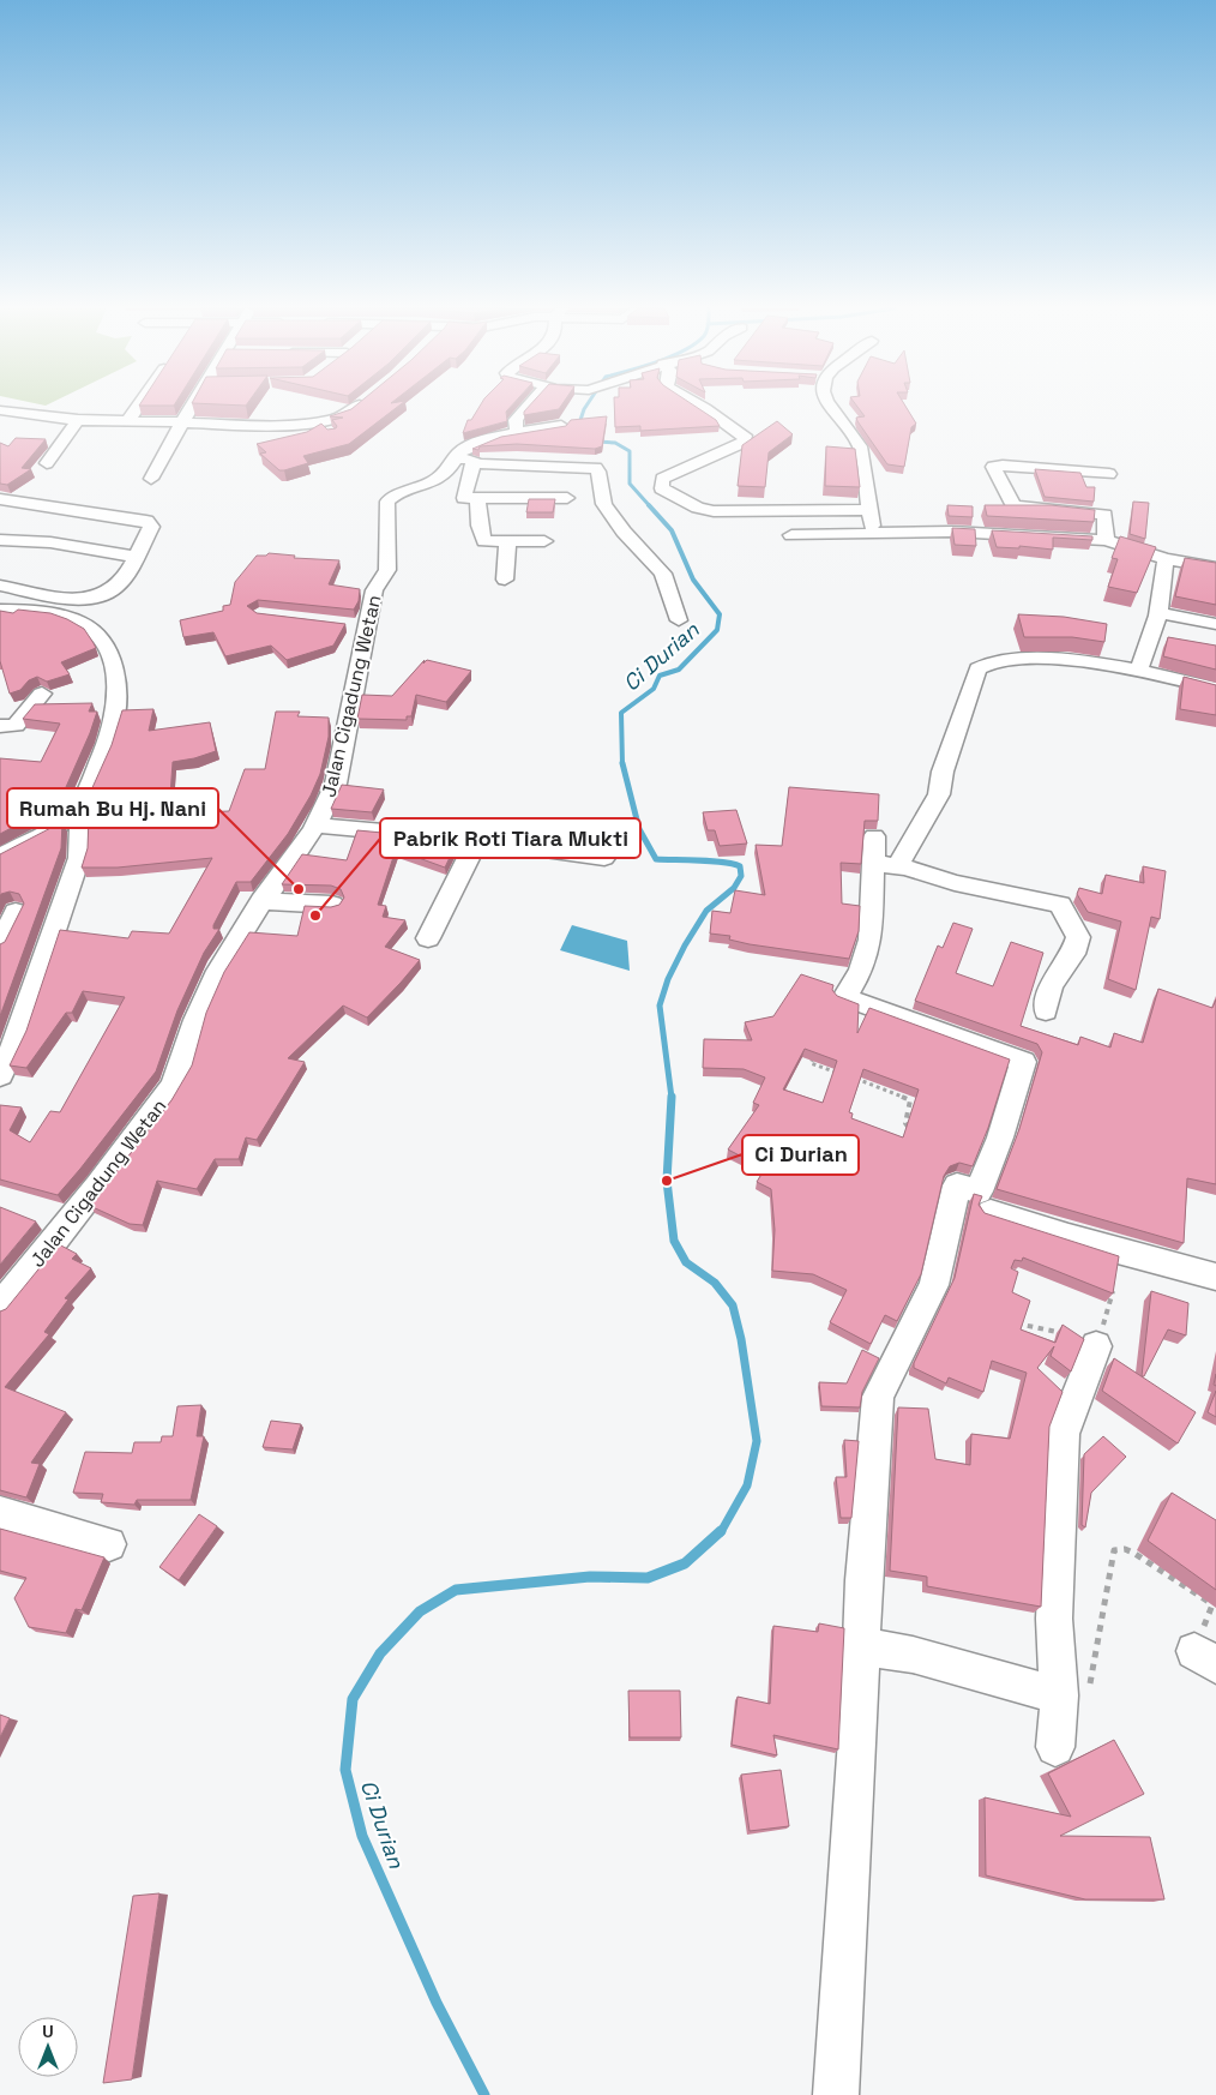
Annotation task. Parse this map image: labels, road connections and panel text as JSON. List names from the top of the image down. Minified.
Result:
{"streets":{"street":["Jalan Cigadung Wetan"]},"water":["Ci Durian"],"places":["Rumah Bu Hj. Nani","Pabrik Roti Tiara Mukti","Ci Durian"],"north":"top"}
